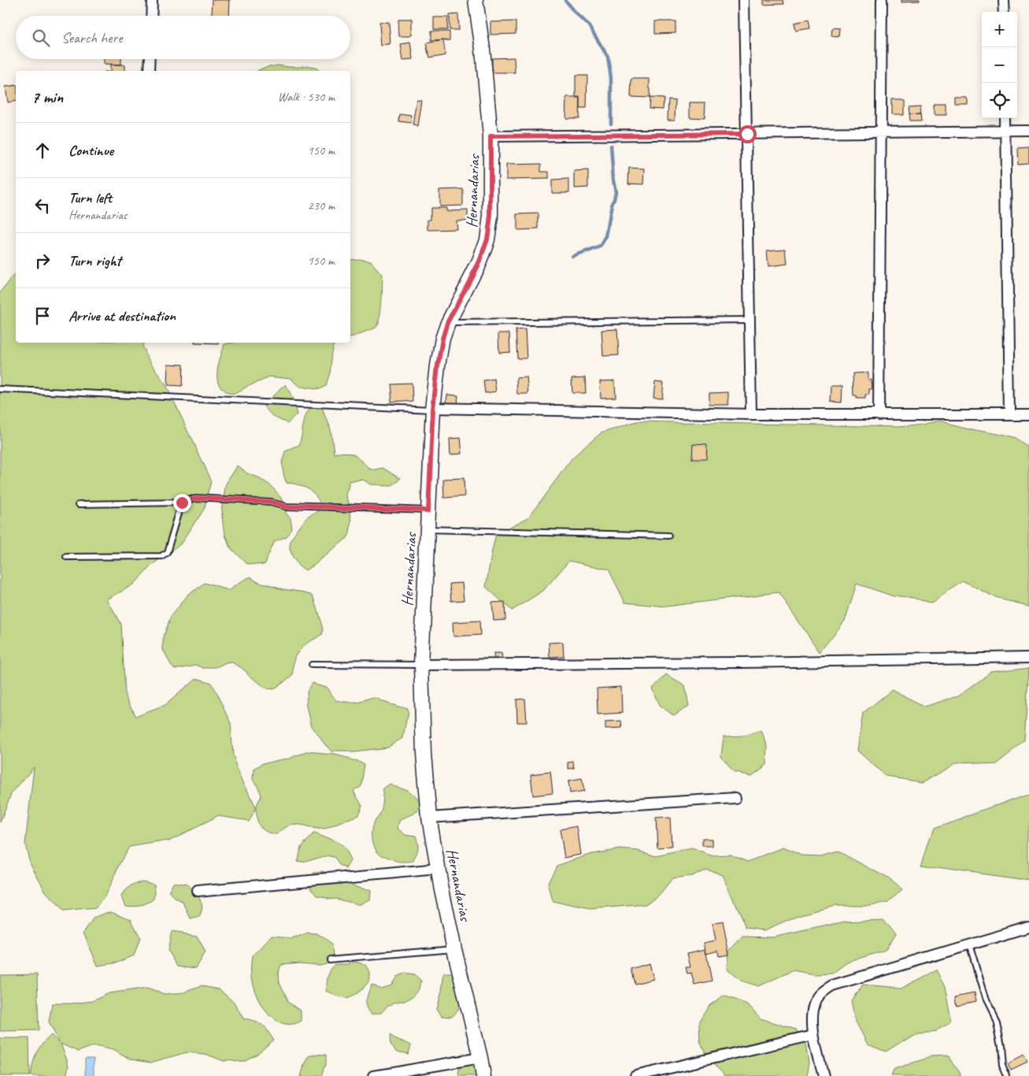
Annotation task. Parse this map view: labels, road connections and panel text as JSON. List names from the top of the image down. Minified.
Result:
{"streets":{"street":["Hernandarias"]},"page":{"map_buttons":["+","−"],"search":"Search here","heading":["7 min","Walk · 530 m"],"list":[["Continue","150 m"],["Turn left","Hernandarias","230 m"],["Turn right","150 m"],"Arrive at destination"]}}
